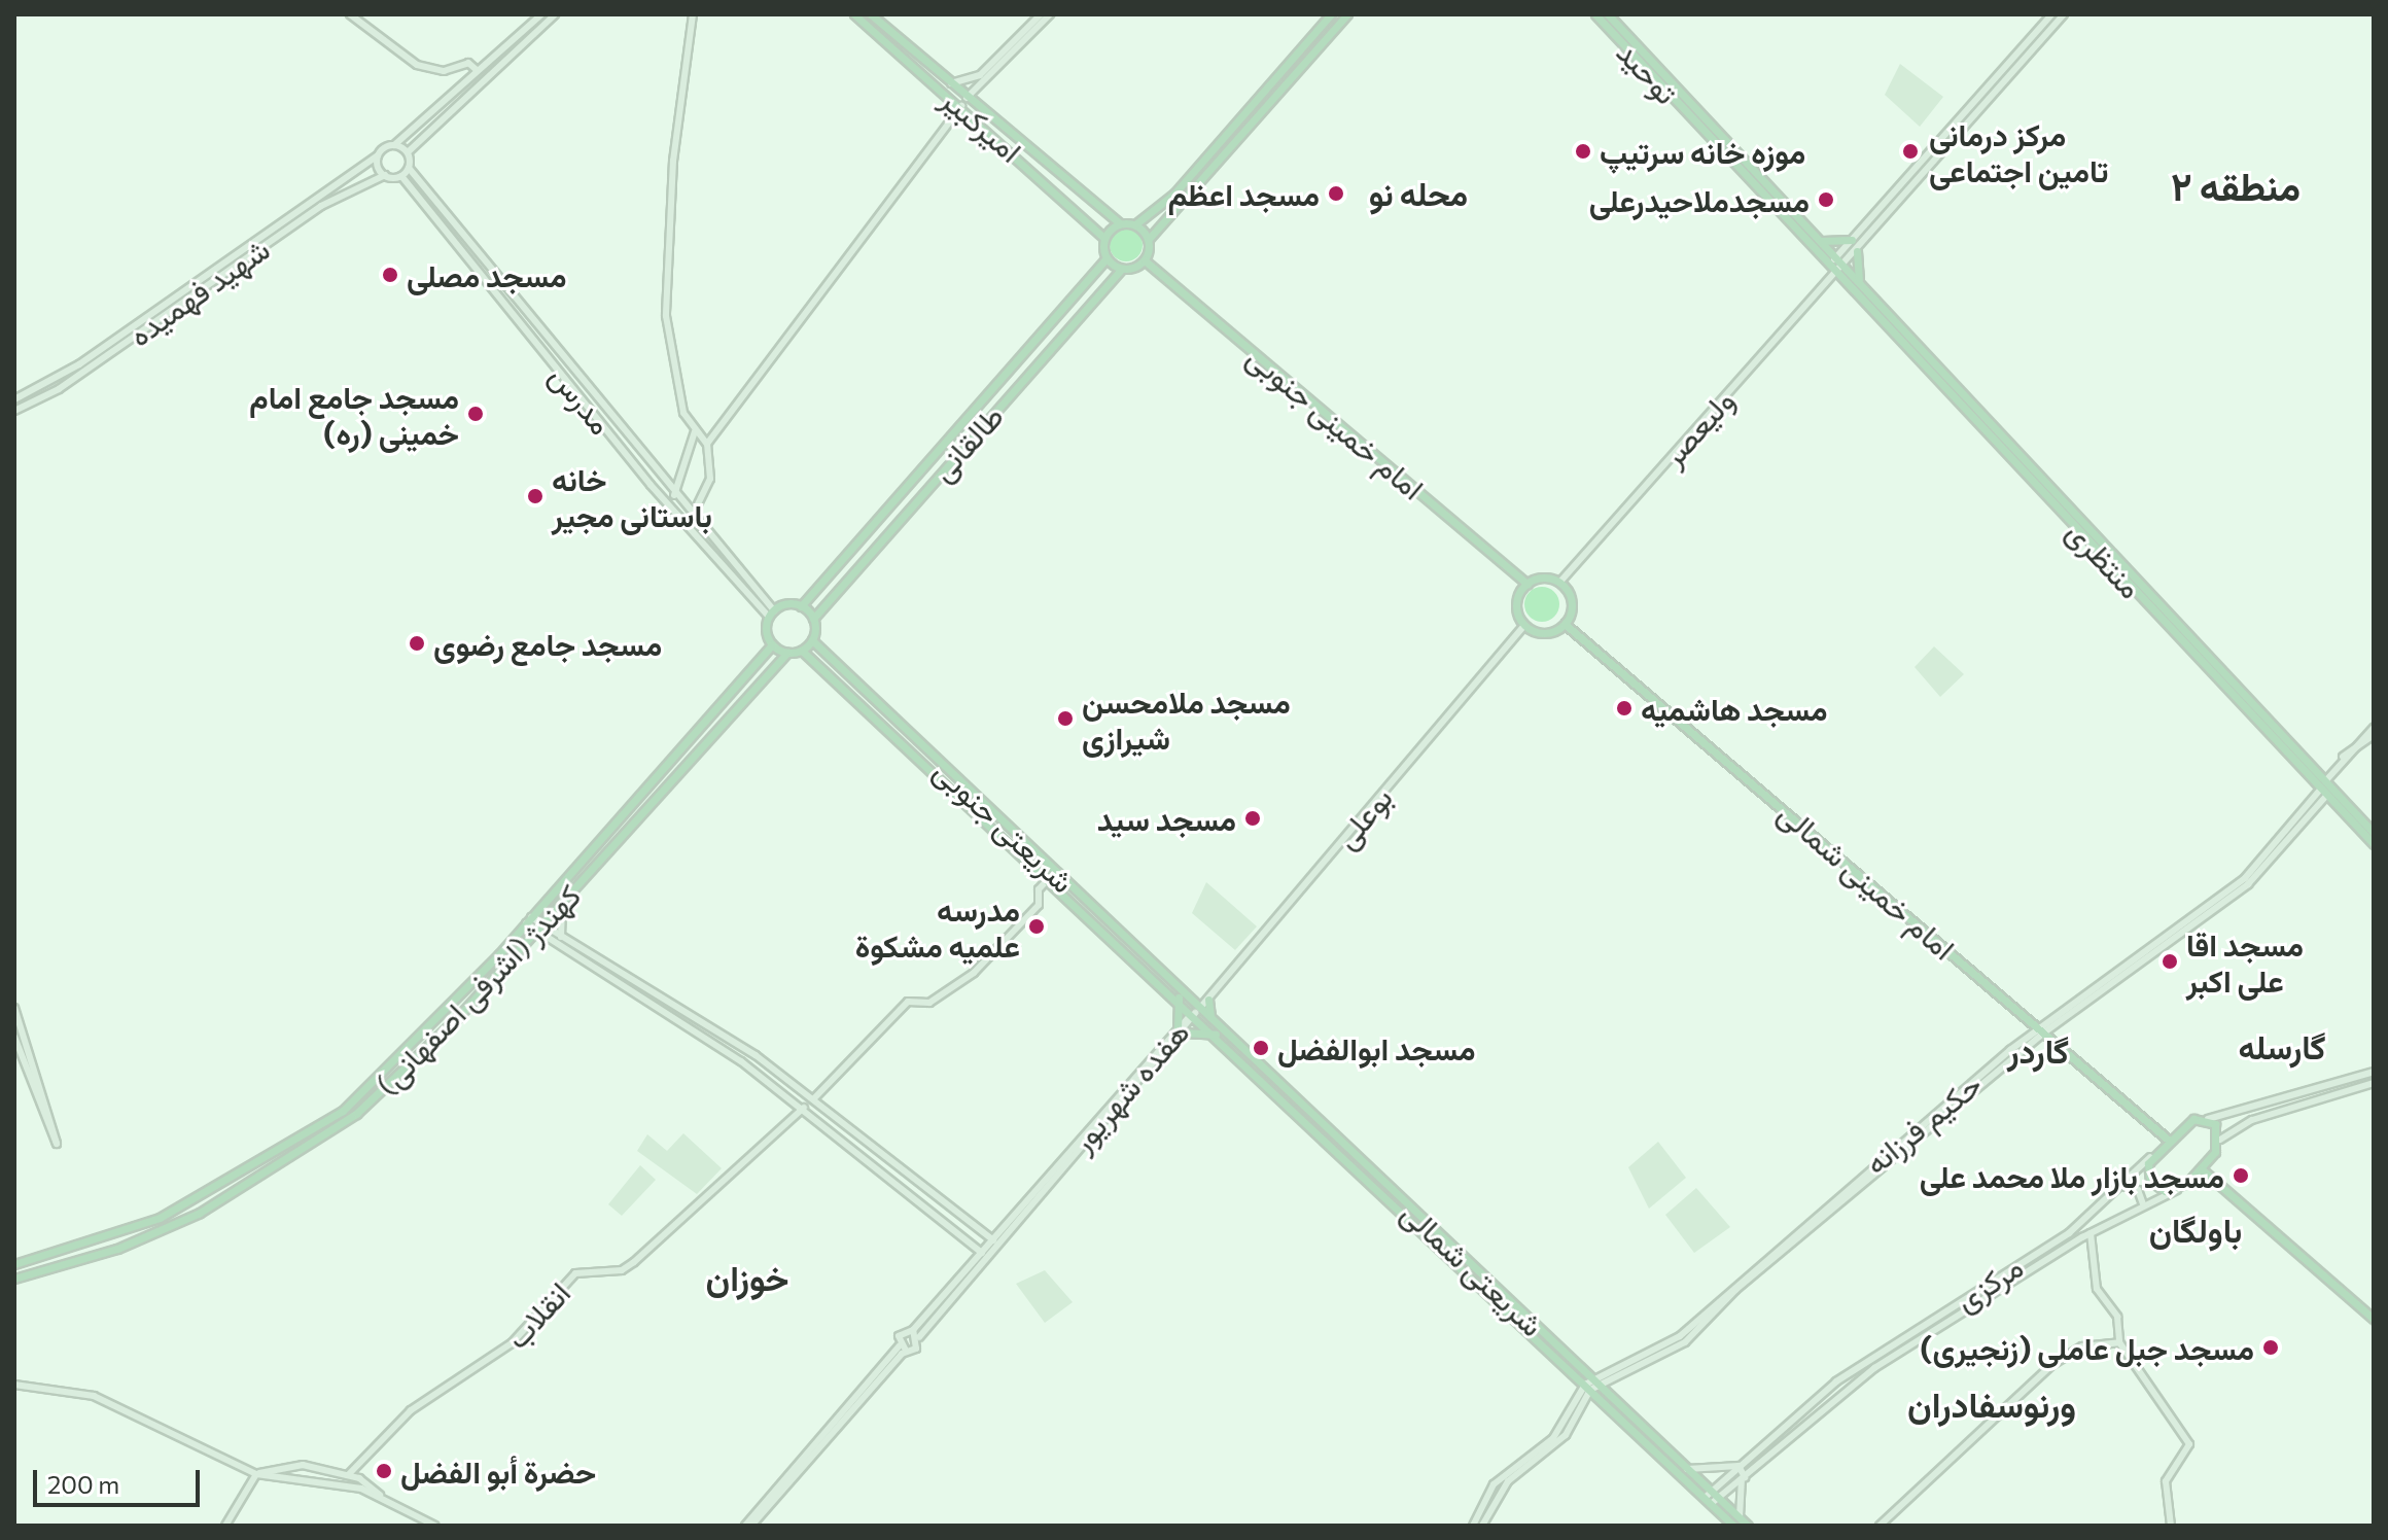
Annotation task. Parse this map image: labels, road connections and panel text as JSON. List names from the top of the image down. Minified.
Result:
{"streets":{"main road":["توحید","امیرکبیر","شهید فهمیده","مدرس","امام خمینی جنوبی","ولیعصر","طالقانی","منتظری","بوعلی","شریعتی جنوبی","امام خمینی شمالی","کهندژ (اشرفی اصفهانی)","هفده شهریور","حکیم فرزانه","شریعتی شمالی","مرکزی","انقلاب"]},"crossings":[["توحید","ولیعصر"],["توحید","منتظری"],["امیرکبیر","امام خمینی جنوبی"],["امیرکبیر","طالقانی"],["شهید فهمیده","مدرس"],["مدرس","طالقانی"],["مدرس","شریعتی جنوبی"],["مدرس","کهندژ (اشرفی اصفهانی)"],["امام خمینی جنوبی","ولیعصر"],["امام خمینی جنوبی","طالقانی"],["امام خمینی جنوبی","بوعلی"],["امام خمینی جنوبی","امام خمینی شمالی"],["ولیعصر","منتظری"],["ولیعصر","بوعلی"],["ولیعصر","امام خمینی شمالی"],["طالقانی","شریعتی جنوبی"],["طالقانی","کهندژ (اشرفی اصفهانی)"],["منتظری","حکیم فرزانه"],["بوعلی","شریعتی جنوبی"],["بوعلی","امام خمینی شمالی"],["بوعلی","هفده شهریور"],["بوعلی","شریعتی شمالی"],["شریعتی جنوبی","کهندژ (اشرفی اصفهانی)"],["شریعتی جنوبی","هفده شهریور"],["شریعتی جنوبی","شریعتی شمالی"],["امام خمینی شمالی","حکیم فرزانه"],["هفده شهریور","شریعتی شمالی"],["حکیم فرزانه","شریعتی شمالی"],["شریعتی شمالی","مرکزی"]],"districts":["منطقه ۲","محله نو","گارسله","گاردر","باولگان","خوزان","ورنوسفادران"],"places":["موزه خانه سرتیپ","مرکز درمانی تامین اجتماعی","مسجد اعظم","مسجدملاحیدرعلی","مسجد مصلی","مسجد جامع امام خمینی (ره)","خانه باستانی مجیر","مسجد جامع رضوی","مسجد هاشمیه","مسجد ملامحسن شیرازی","مسجد سید","مدرسه علمیه مشکوة","مسجد اقا علی اکبر","مسجد ابوالفضل","مسجد بازار ملا محمد علی","مسجد جبل عاملی (زنجیری)","حضرة أبو الفضل"],"scale_bar":"200 m"}
